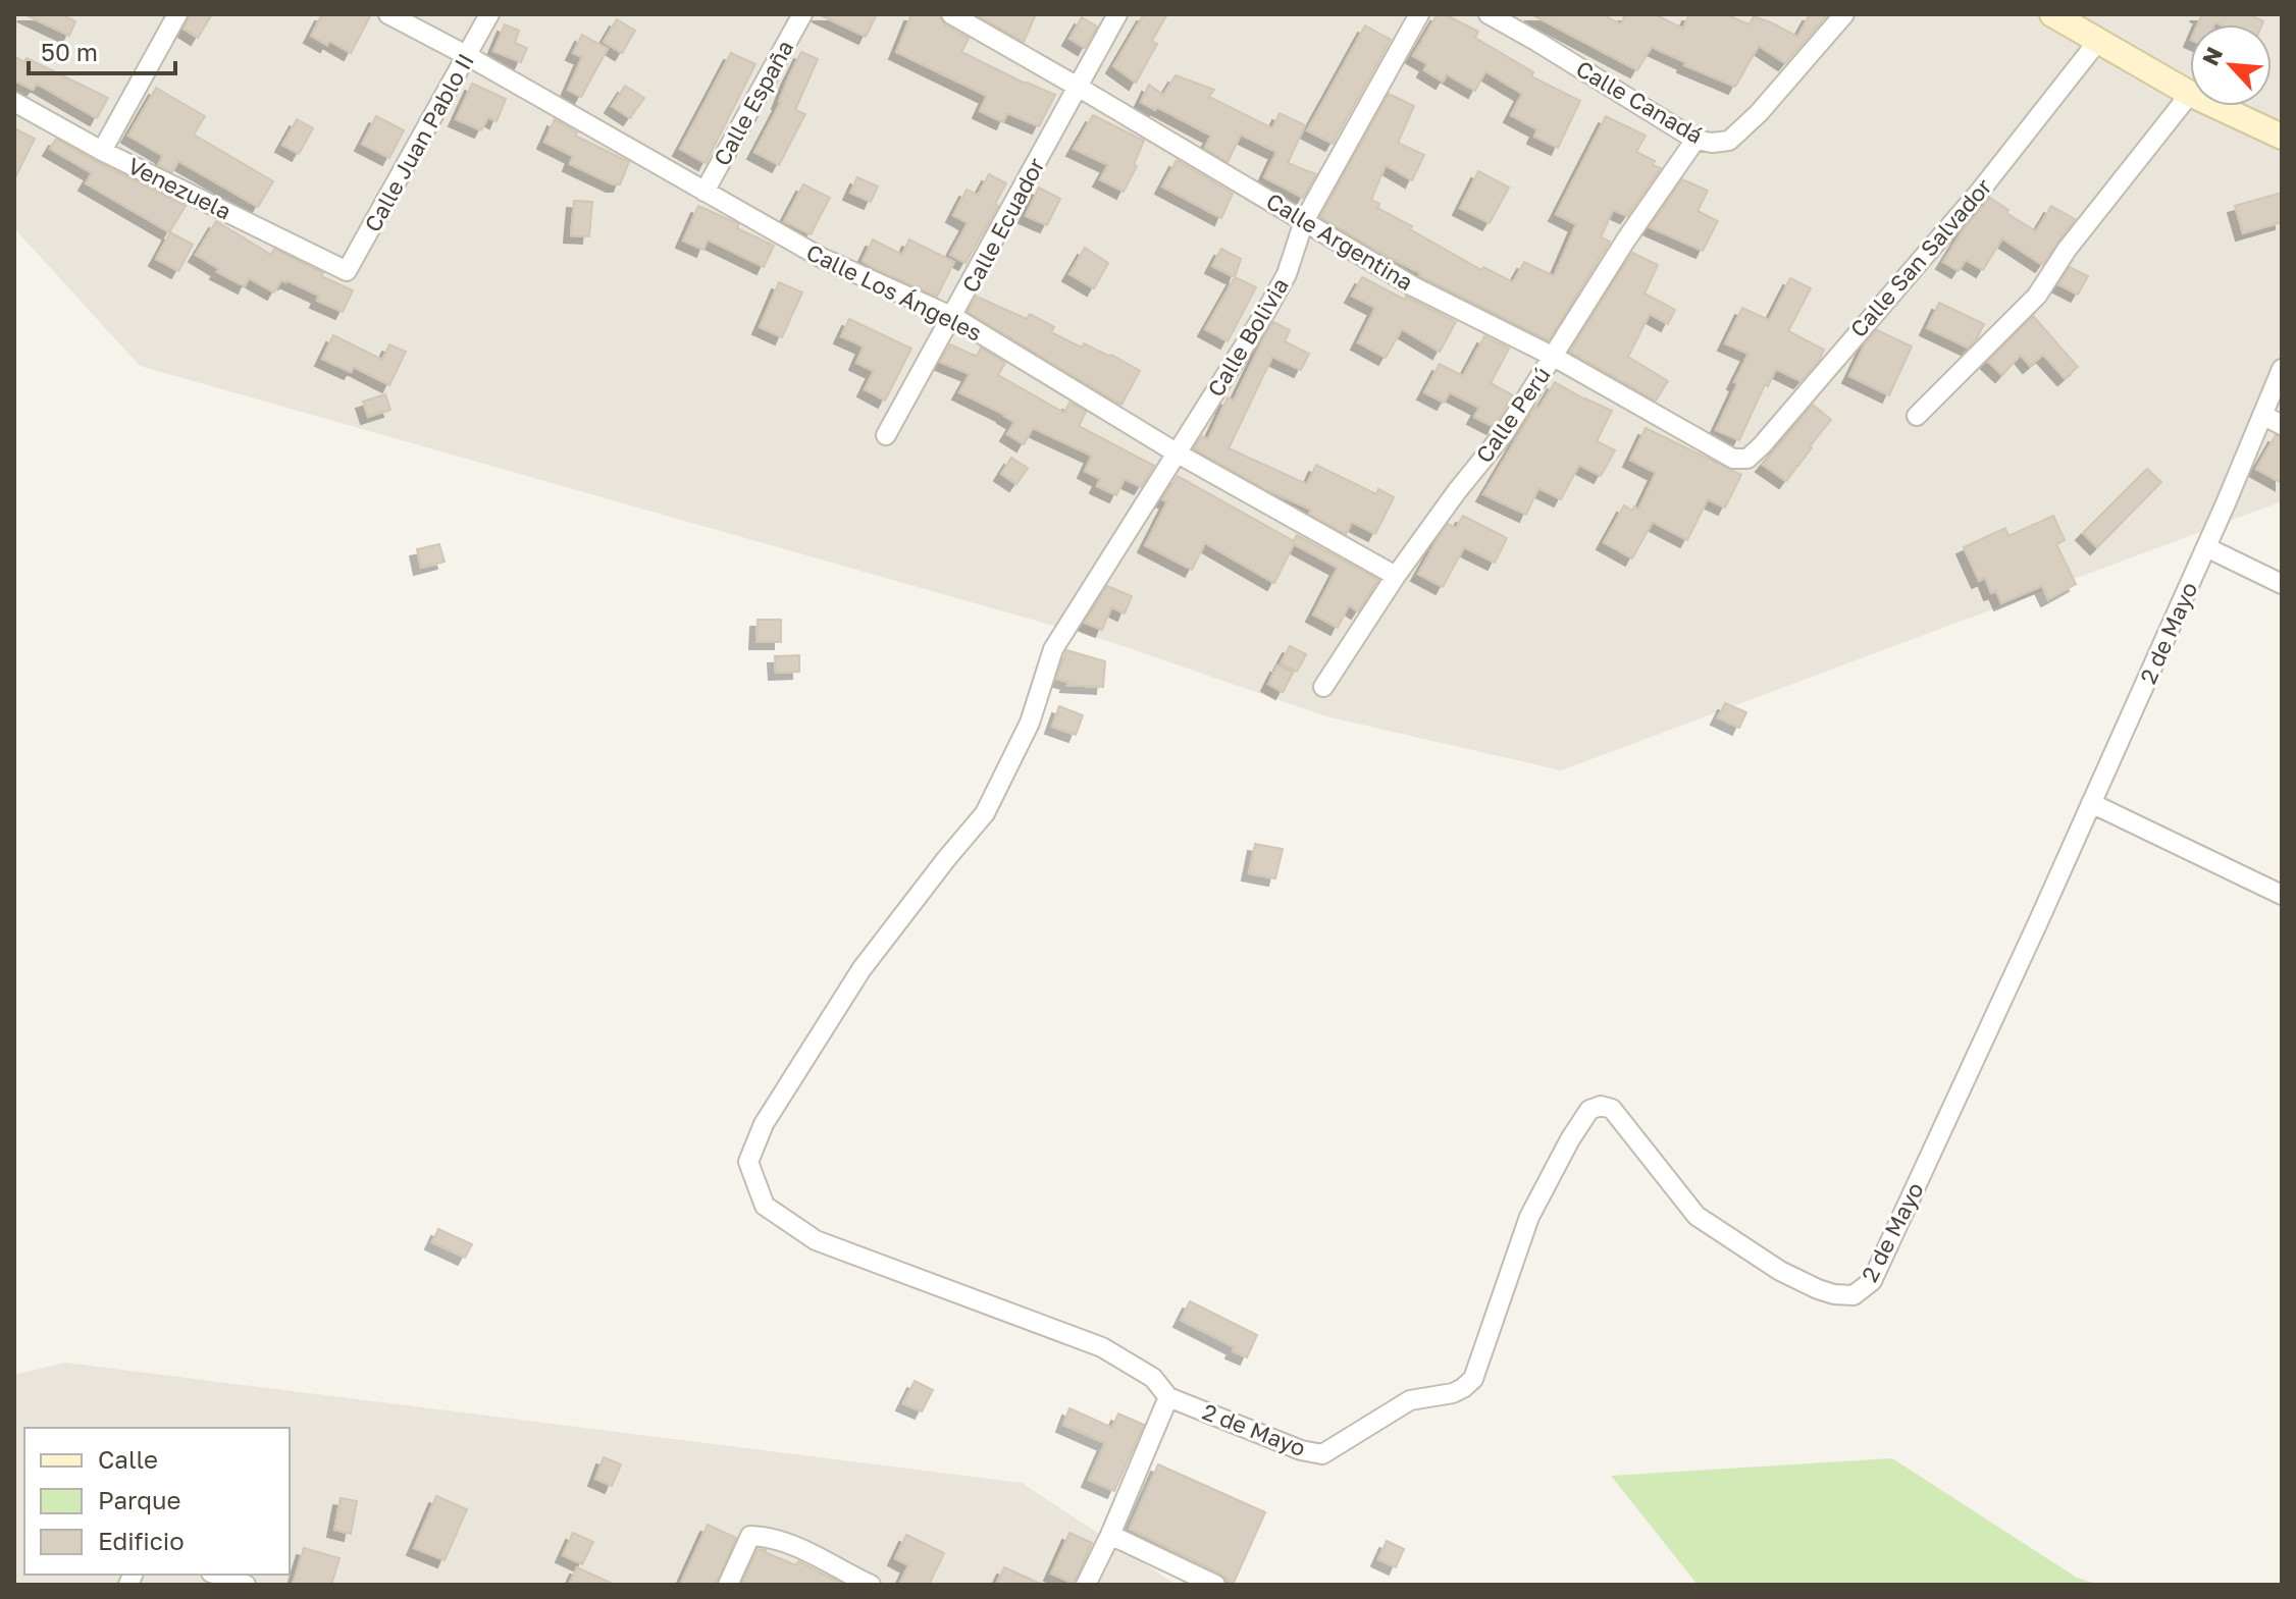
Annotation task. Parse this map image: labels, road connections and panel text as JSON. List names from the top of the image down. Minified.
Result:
{"streets":{"street":["Calle Canadá","Calle España","Calle Juan Pablo II","Venezuela","Calle Ecuador","Calle Argentina","Calle San Salvador","Calle Los Ángeles","Calle Bolivia","Calle Perú","2 de Mayo"]},"crossings":[["Calle Canadá","Calle Perú"],["Calle España","Calle Los Ángeles"],["Calle Juan Pablo II","Venezuela"],["Calle Juan Pablo II","Calle Los Ángeles"],["Calle Ecuador","Calle Argentina"],["Calle Ecuador","Calle Los Ángeles"],["Calle Argentina","Calle San Salvador"],["Calle Argentina","Calle Bolivia"],["Calle Argentina","Calle Perú"],["Calle Los Ángeles","Calle Bolivia"],["Calle Los Ángeles","Calle Perú"],["Calle Bolivia","2 de Mayo"]],"legend":["Calle","Parque","Edificio"],"scale_bar":"50 m","north":"top left"}
